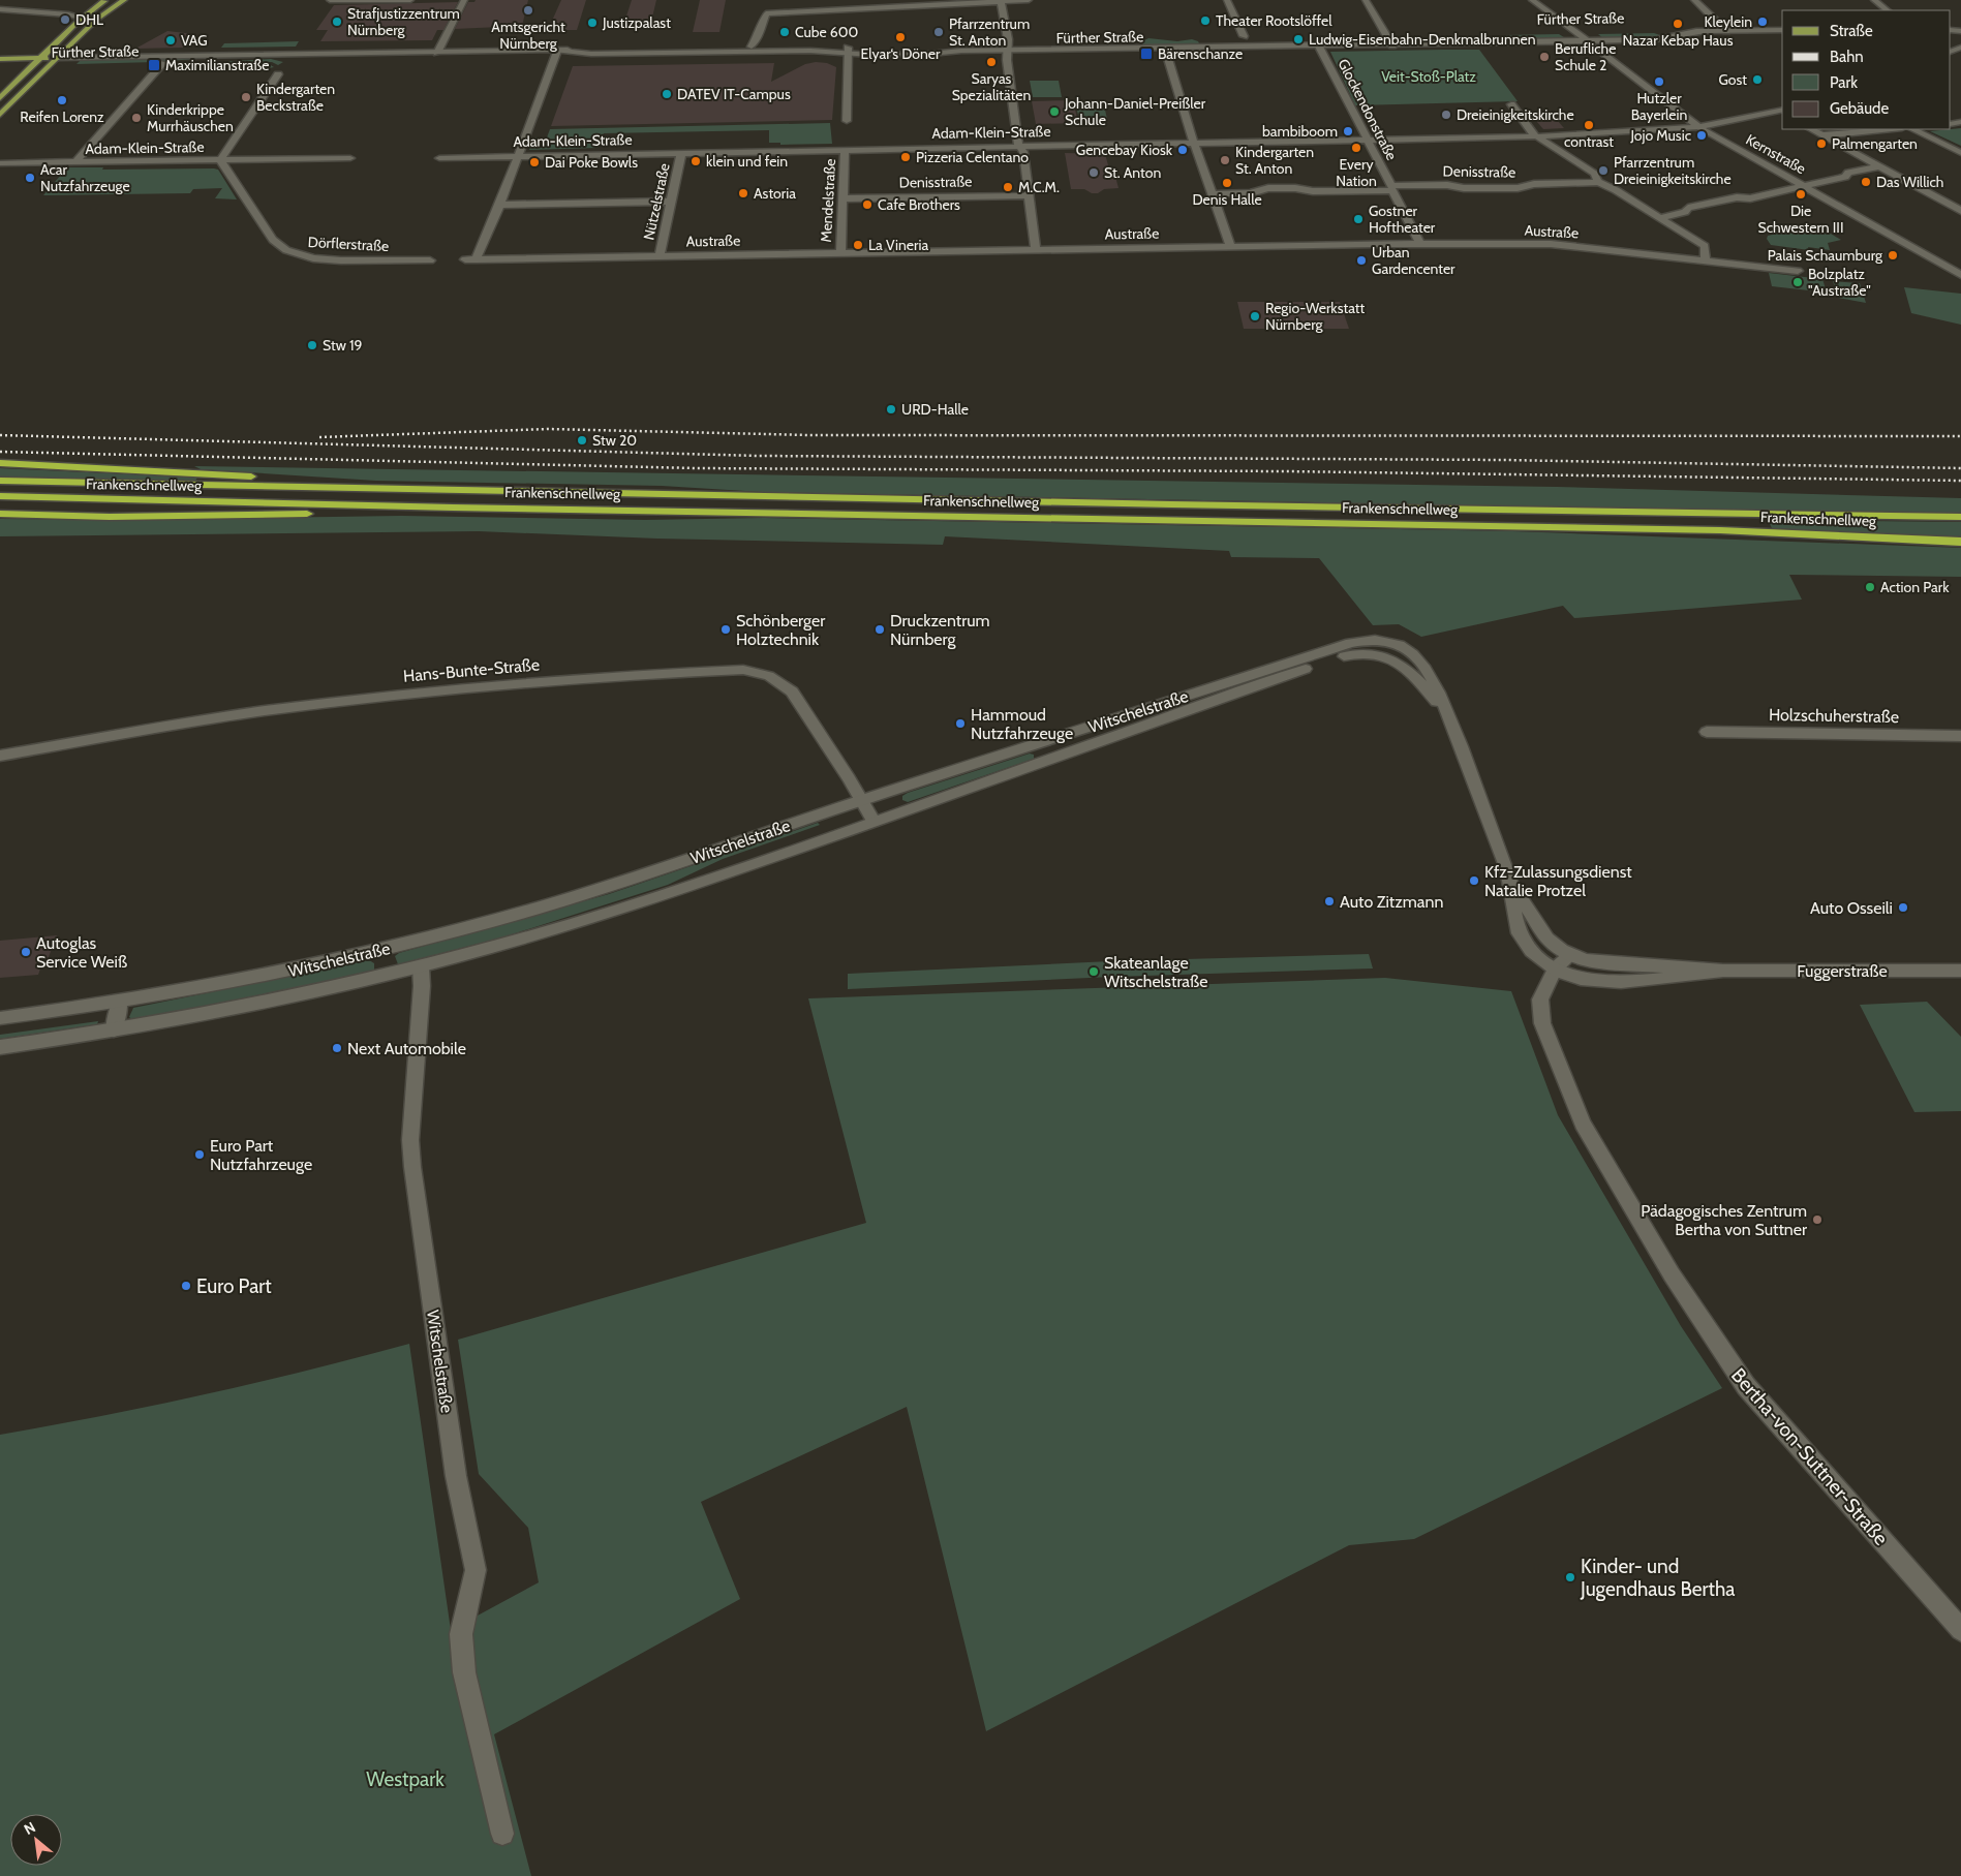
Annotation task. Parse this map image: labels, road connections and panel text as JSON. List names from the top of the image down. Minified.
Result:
{"streets":{"highway":["Frankenschnellweg"],"main road":["Fürther Straße"],"street":["Glockendonstraße","Adam-Klein-Straße","Kernstraße","Denisstraße","Mendelstraße","Nützelstraße","Austraße","Dörflerstraße","Hans-Bunte-Straße","Witschelstraße","Holzschuherstraße","Fuggerstraße","Bertha-von-Suttner-Straße"]},"crossings":[["Fürther Straße","Glockendonstraße"],["Fürther Straße","Kernstraße"],["Glockendonstraße","Adam-Klein-Straße"],["Glockendonstraße","Denisstraße"],["Glockendonstraße","Austraße"],["Adam-Klein-Straße","Kernstraße"],["Adam-Klein-Straße","Mendelstraße"],["Adam-Klein-Straße","Nützelstraße"],["Adam-Klein-Straße","Dörflerstraße"],["Denisstraße","Mendelstraße"],["Mendelstraße","Austraße"],["Nützelstraße","Austraße"],["Hans-Bunte-Straße","Witschelstraße"],["Fuggerstraße","Bertha-von-Suttner-Straße"]],"parks":["Veit-Stoß-Platz","Westpark"],"places":{"other":["Amtsgericht Nürnberg","DHL","Theater Rootslöffel","Strafjustizzentrum Nürnberg","Kleylein","Justizpalast","Nazar Kebap Haus","Cube 600","Pfarrzentrum St. Anton","Elyar‘s Döner","Ludwig-Eisenbahn-Denkmalbrunnen","VAG","Berufliche Schule 2","Saryas Spezialitäten","Gost","Hutzler Bayerlein","DATEV IT-Campus","Kindergarten Beckstraße","Reifen Lorenz","Johann-Daniel-Preißler Schule","Dreieinigkeitskirche","Kinderkrippe Murrhäuschen","contrast","bambiboom","Jojo Music","Palmengarten","Every Nation","Gencebay Kiosk","Pizzeria Celentano","Kindergarten St. Anton","klein und fein","Dai Poke Bowls","Pfarrzentrum Dreieinigkeitskirche","St. Anton","Acar Nutzfahrzeuge","Das Willich","Denis Halle","M.C.M.","Astoria","Die Schwestern III","Cafe Brothers","Gostner Hoftheater","La Vineria","Palais Schaumburg","Urban Gardencenter","Bolzplatz \"Austraße\"","Regio-Werkstatt Nürnberg","Stw 19","URD-Halle","Stw 20","Action Park","Schönberger Holztechnik","Druckzentrum Nürnberg","Hammoud Nutzfahrzeuge","Kfz-Zulassungsdienst Natalie Protzel","Auto Zitzmann","Auto Osseili","Autoglas Service Weiß","Skateanlage Witschelstraße","Next Automobile","Euro Part Nutzfahrzeuge","Pädagogisches Zentrum Bertha von Suttner","Euro Part","Kinder- und Jugendhaus Bertha"],"transit":["Bärenschanze","Maximilianstraße"]},"legend":["Straße","Bahn","Park","Gebäude"],"north":"top left"}
